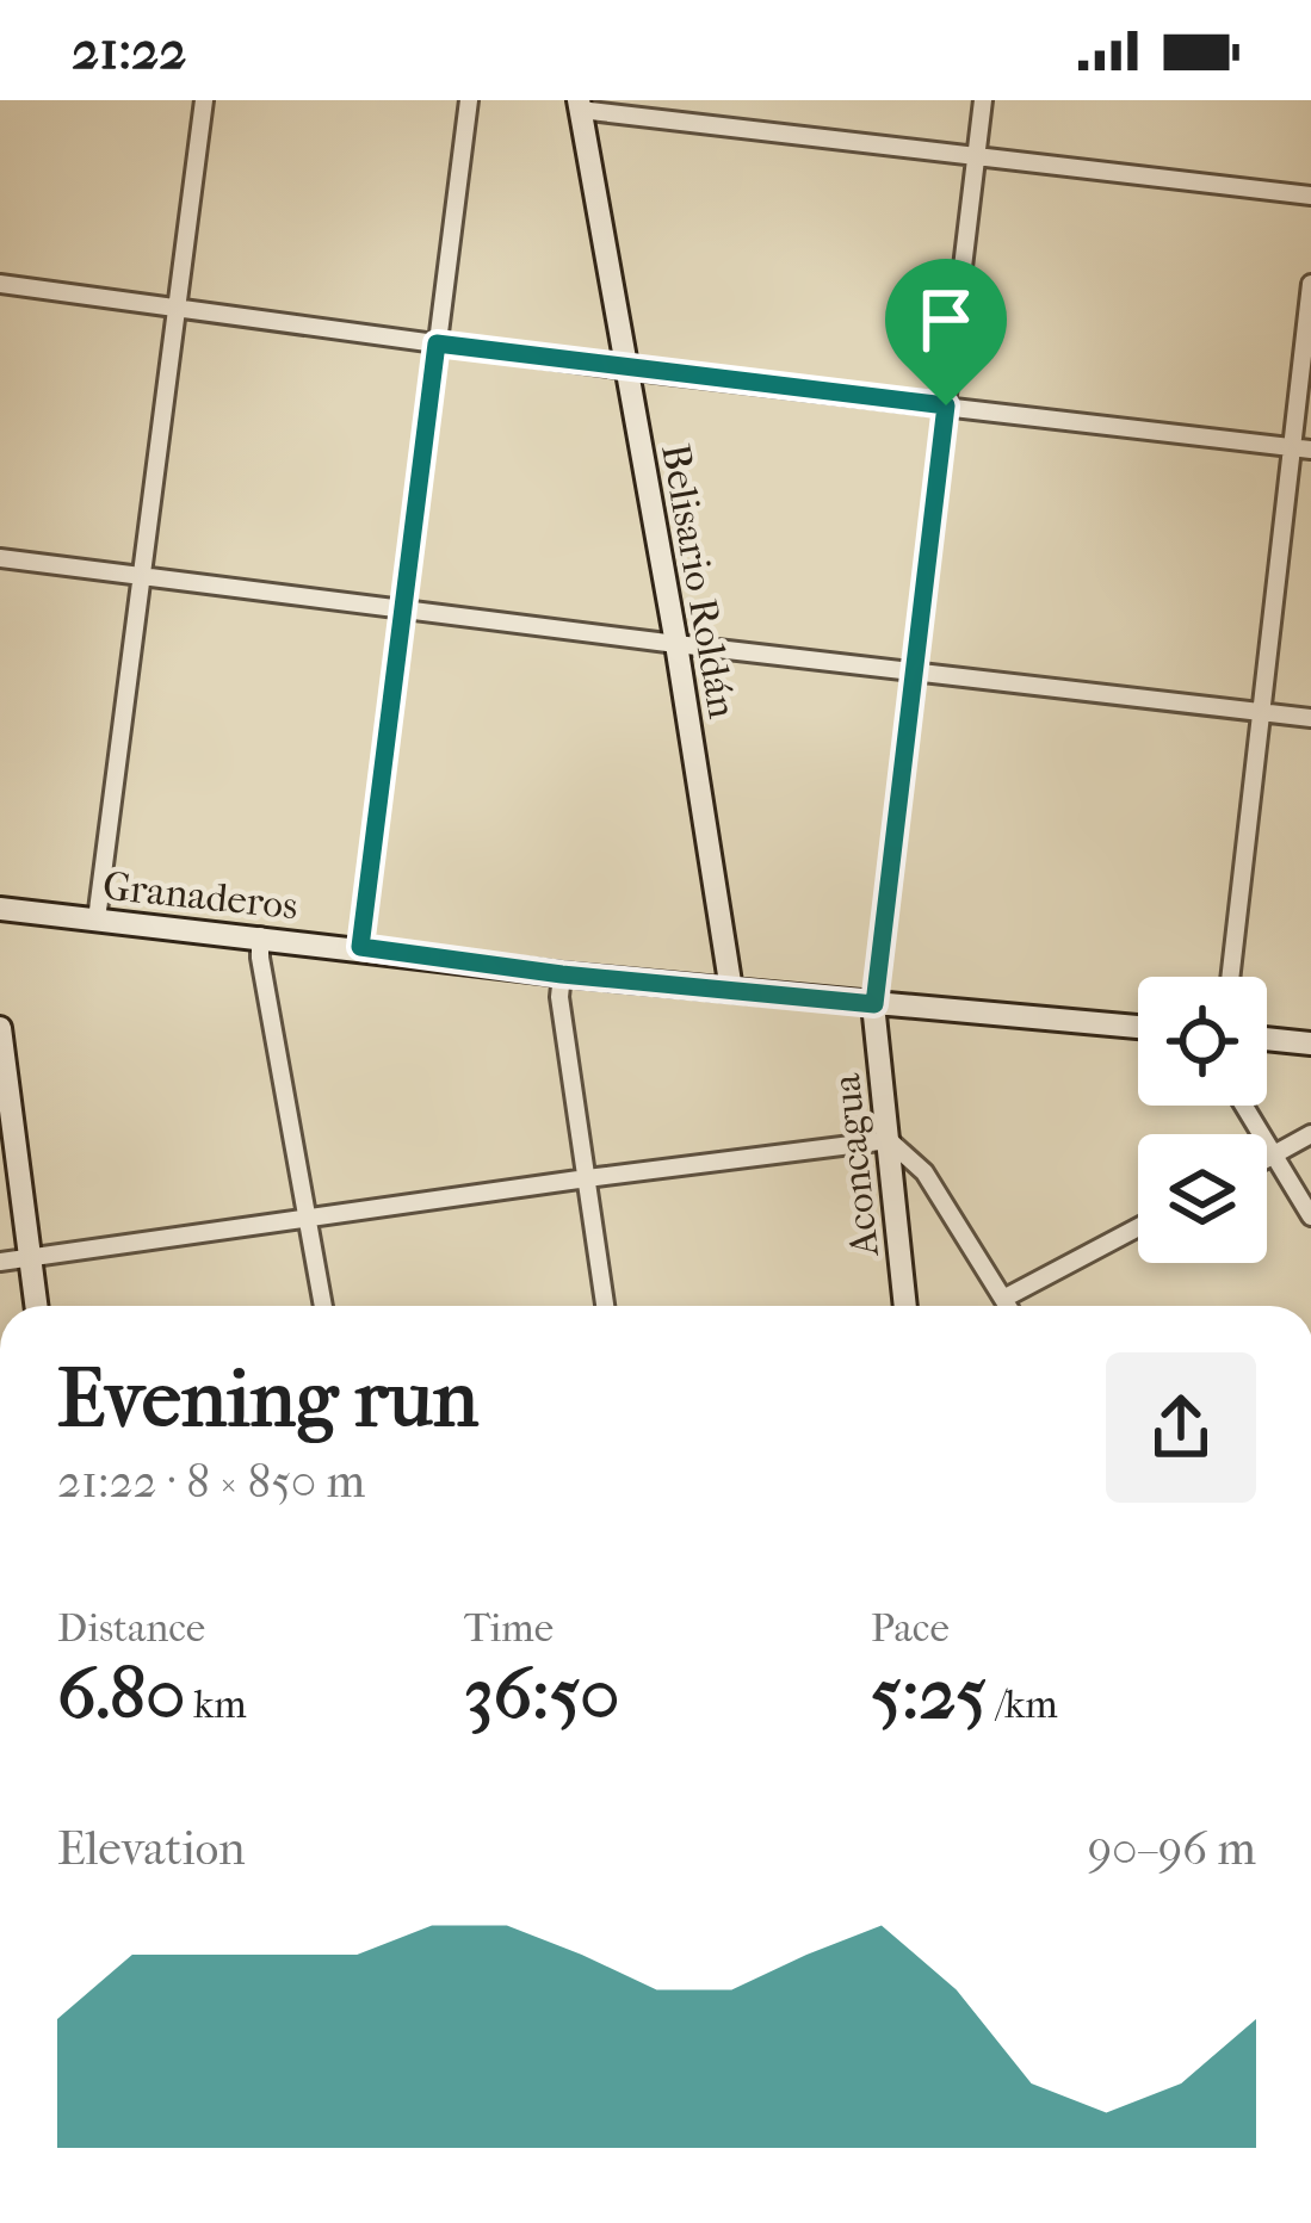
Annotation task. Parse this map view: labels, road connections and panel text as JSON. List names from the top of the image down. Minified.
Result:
{"streets":{"street":["Belisario Roldán","Granaderos","Aconcagua"]},"crossings":[["Belisario Roldán","Granaderos"],["Granaderos","Aconcagua"]],"page":{"status":"21:22","heading":["Evening run","21:22 · 8 × 850 m"],"stats":[["Distance","6.80 km"],["Time","36:50"],["Pace","5:25 /km"]],"chart":["Elevation","90–96 m"]}}
